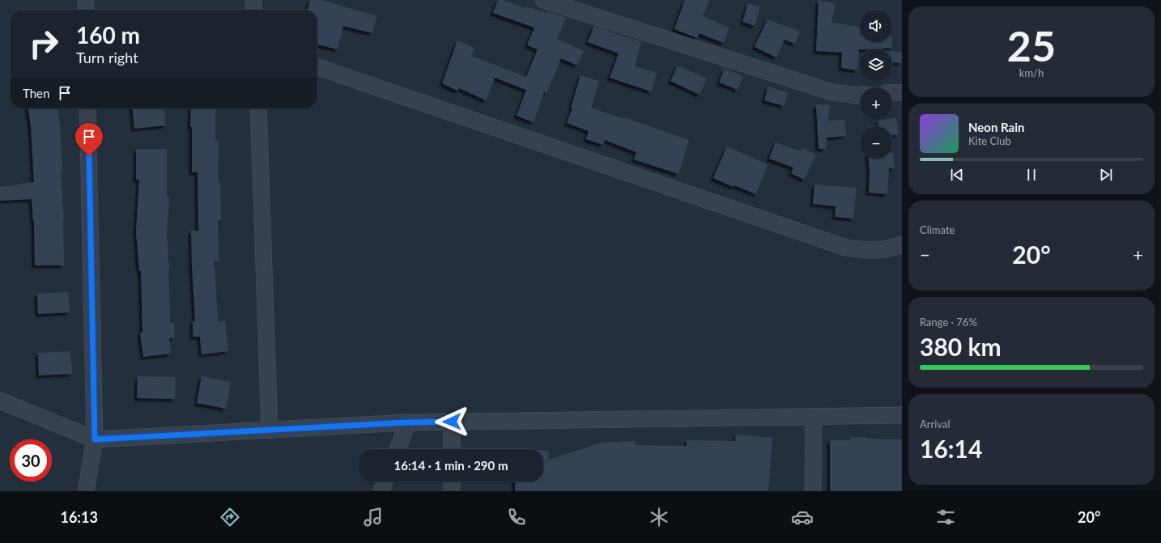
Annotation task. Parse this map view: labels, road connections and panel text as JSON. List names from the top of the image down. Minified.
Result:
{"page":{"tile":[["25","km/h"],"Climate",["Range · 76%","380 km"],["Arrival","16:14"]],"map_buttons":["+","−"],"turn":["160 m","Turn right"],"then":"Then","song":["Neon Rain","Kite Club"],"heat":["−","20°","+"],"limit":"30","trip":"16:14 · 1 min · 290 m","tabs":["16:13","20°"]}}
